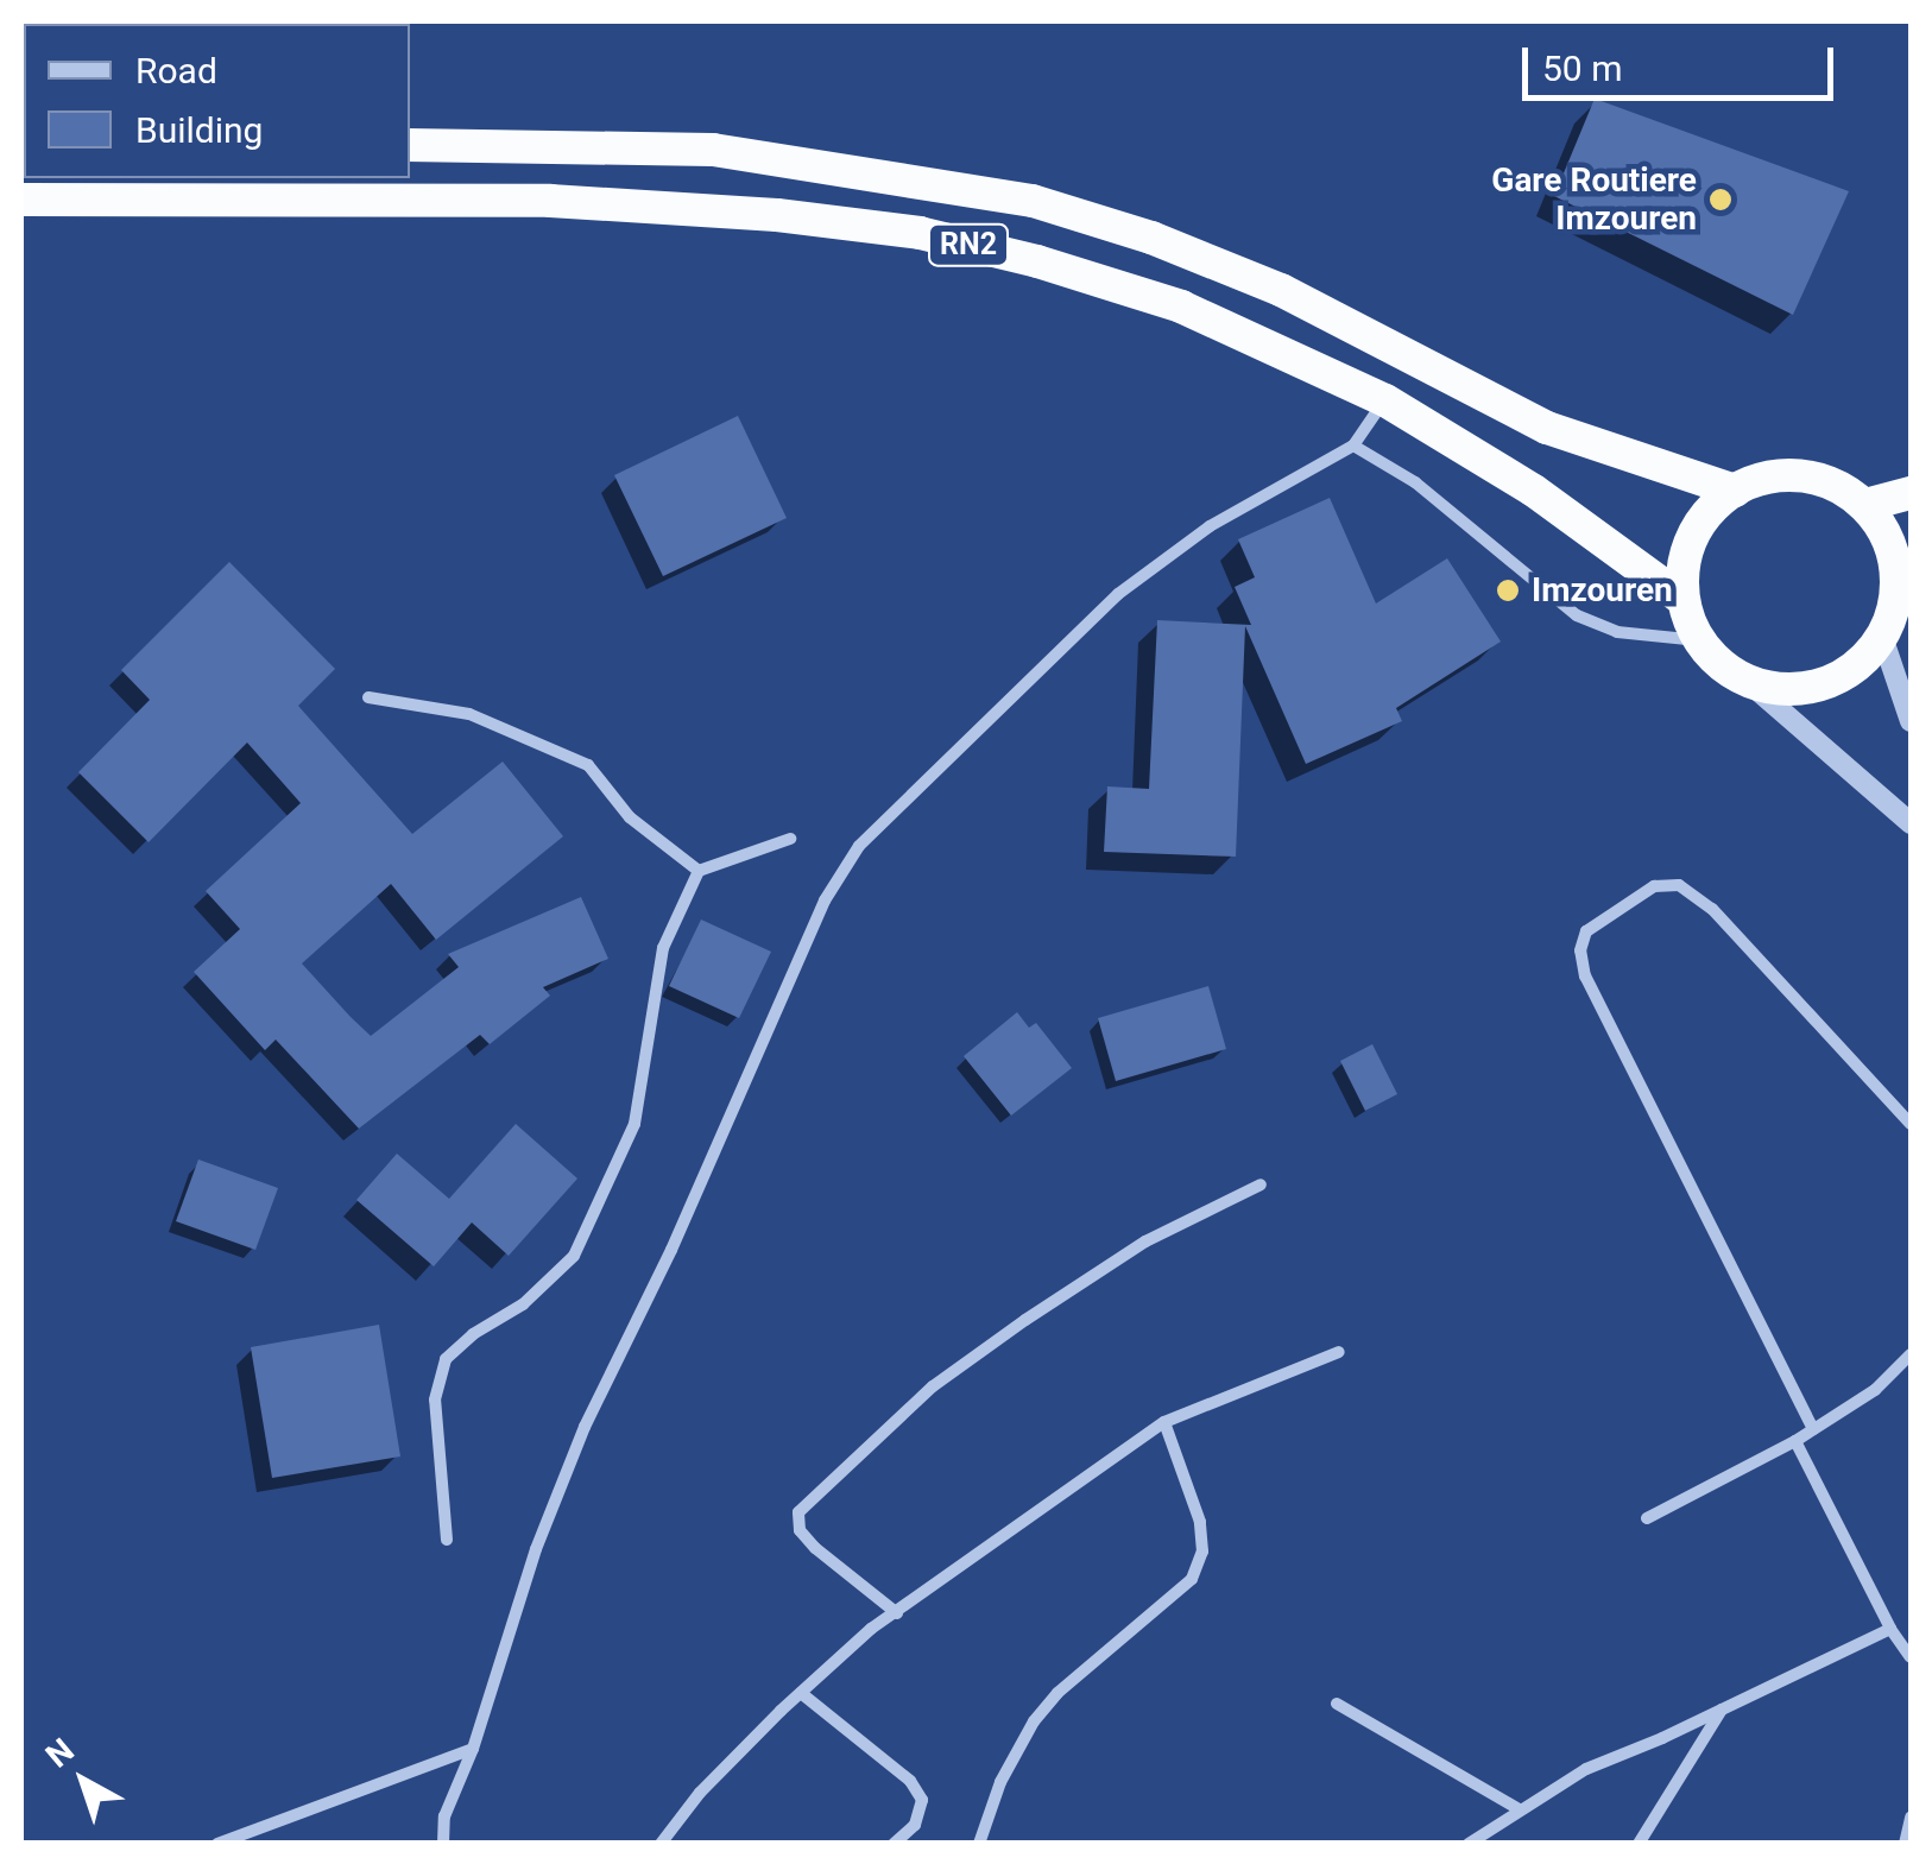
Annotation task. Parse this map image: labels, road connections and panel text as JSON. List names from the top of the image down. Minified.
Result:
{"streets":{"highway":["RN2"]},"places":["Gare Routiere Imzouren","Imzouren"],"legend":["Road","Building"],"scale_bar":"50 m","north":"top left"}
